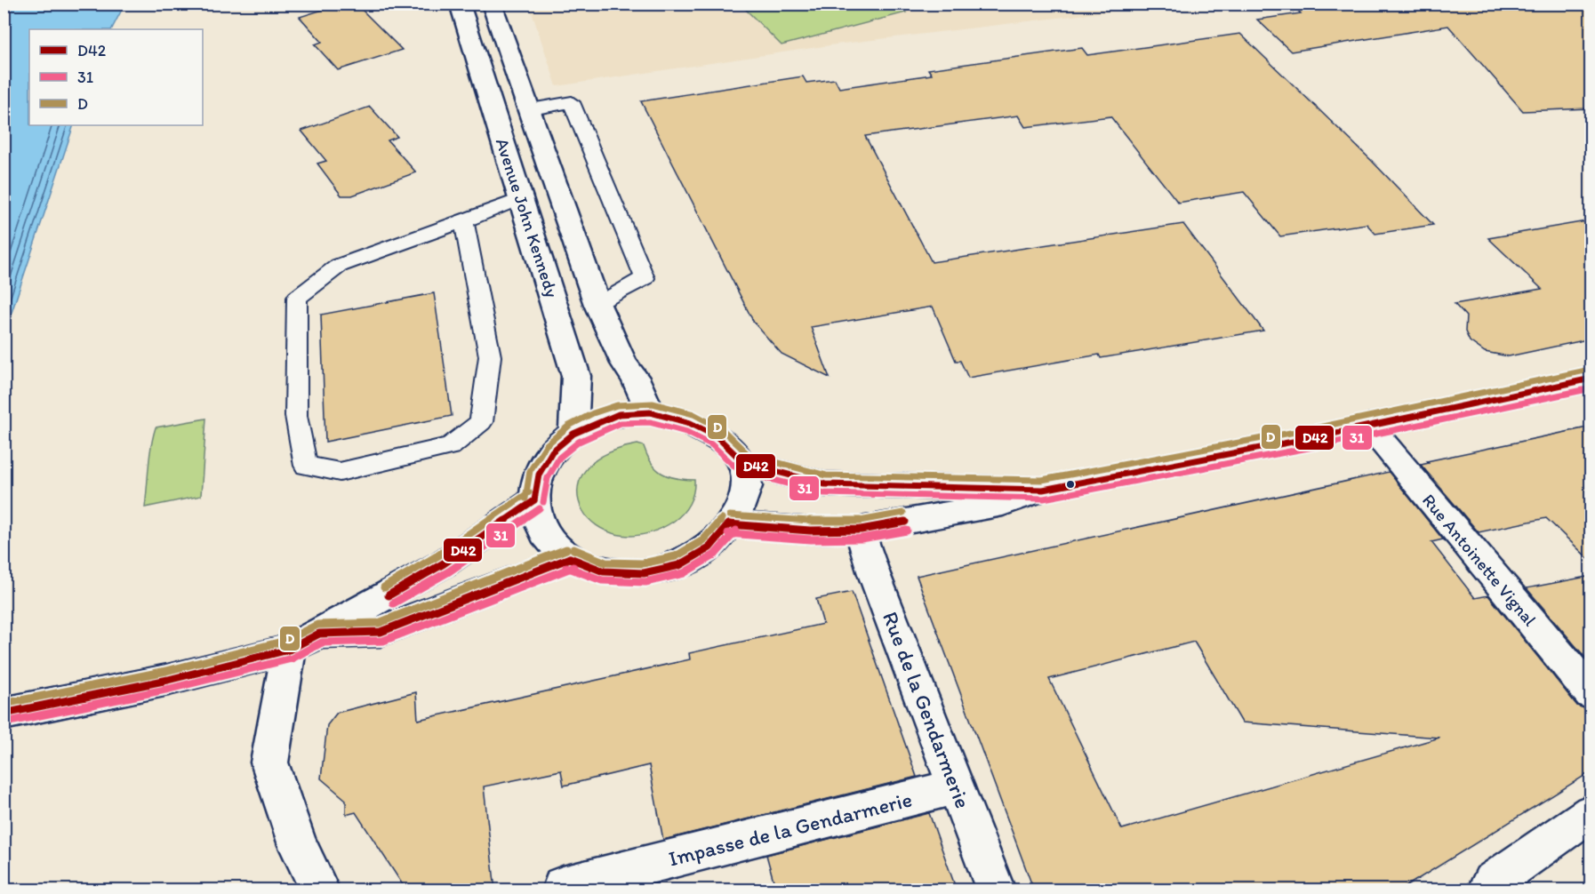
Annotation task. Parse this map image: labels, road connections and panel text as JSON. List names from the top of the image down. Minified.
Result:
{"streets":{"main road":["Avenue John Kennedy","Rue Antoinette Vignal","Rue de la Gendarmerie","Impasse de la Gendarmerie"]},"crossings":[["Rue de la Gendarmerie","Impasse de la Gendarmerie"]],"lines":["transit line D","transit line D42","transit line 31"],"legend":["D42","31","D"]}
